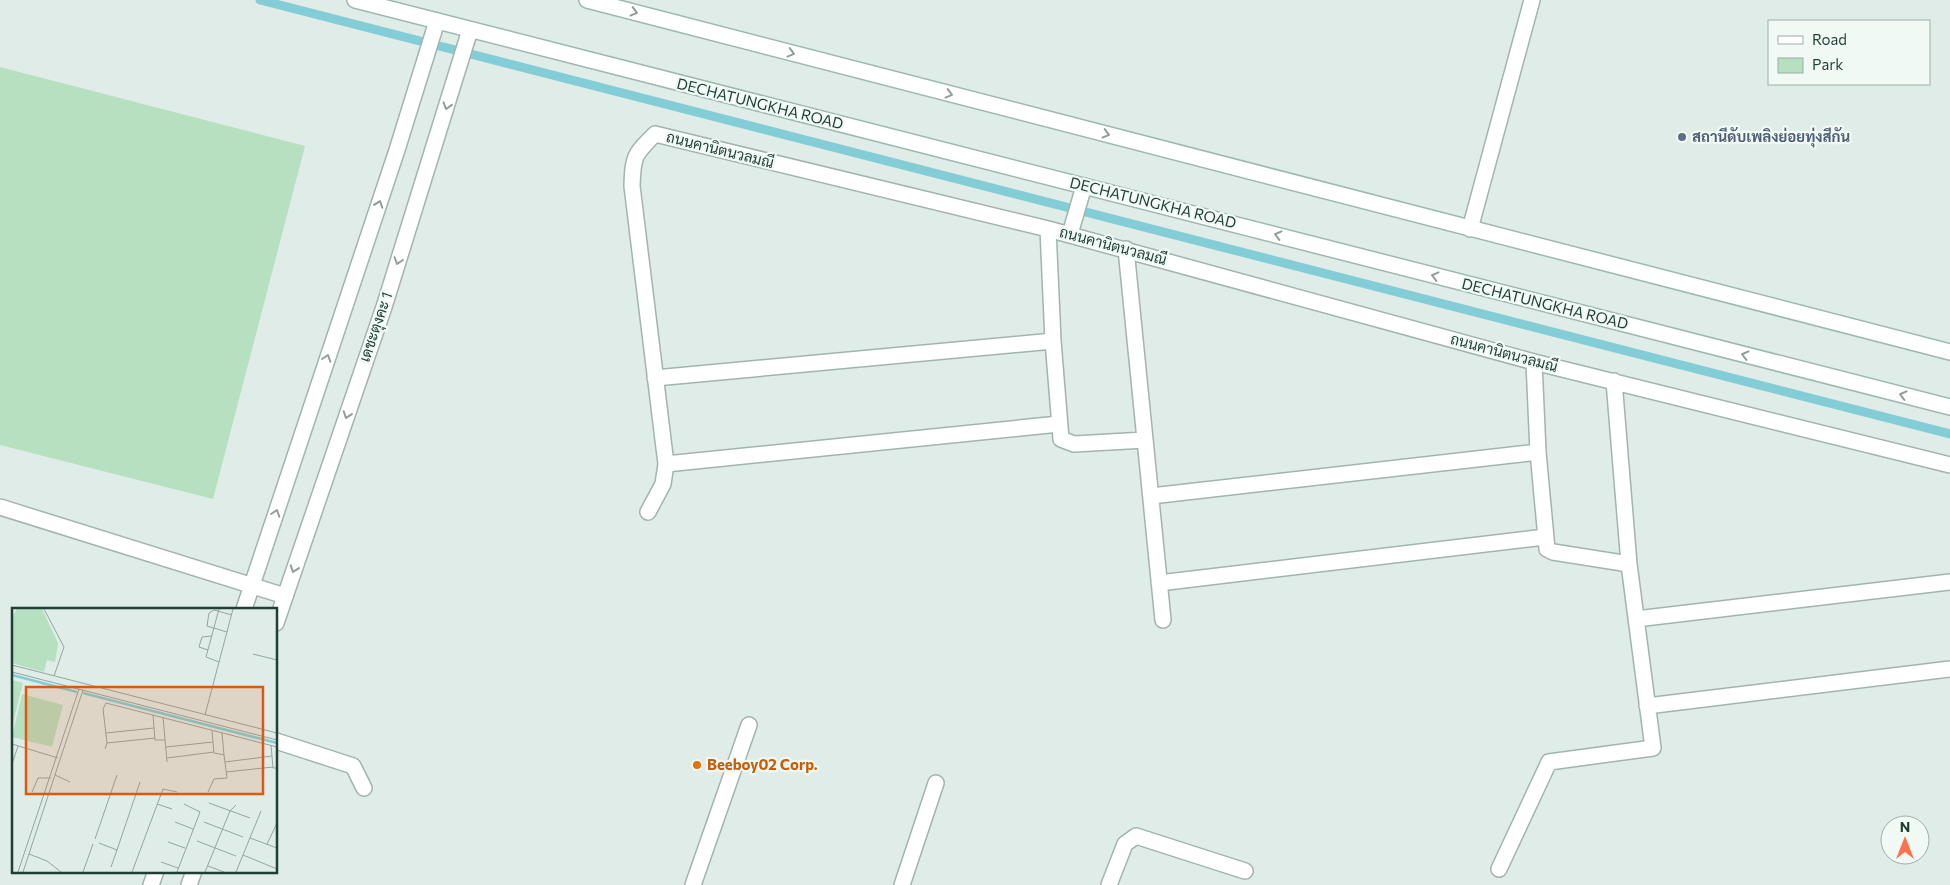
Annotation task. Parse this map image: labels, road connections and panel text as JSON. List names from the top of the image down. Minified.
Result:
{"streets":{"street":["DECHATUNGKHA ROAD","ถนนคานิตนวลมณี","เดชะตุงคะ 1"]},"crossings":[["DECHATUNGKHA ROAD","เดชะตุงคะ 1"]],"places":["สถานีดับเพลิงย่อยทุ่งสีกัน","Beeboy02 Corp."],"legend":["Road","Park"],"north":"top"}
